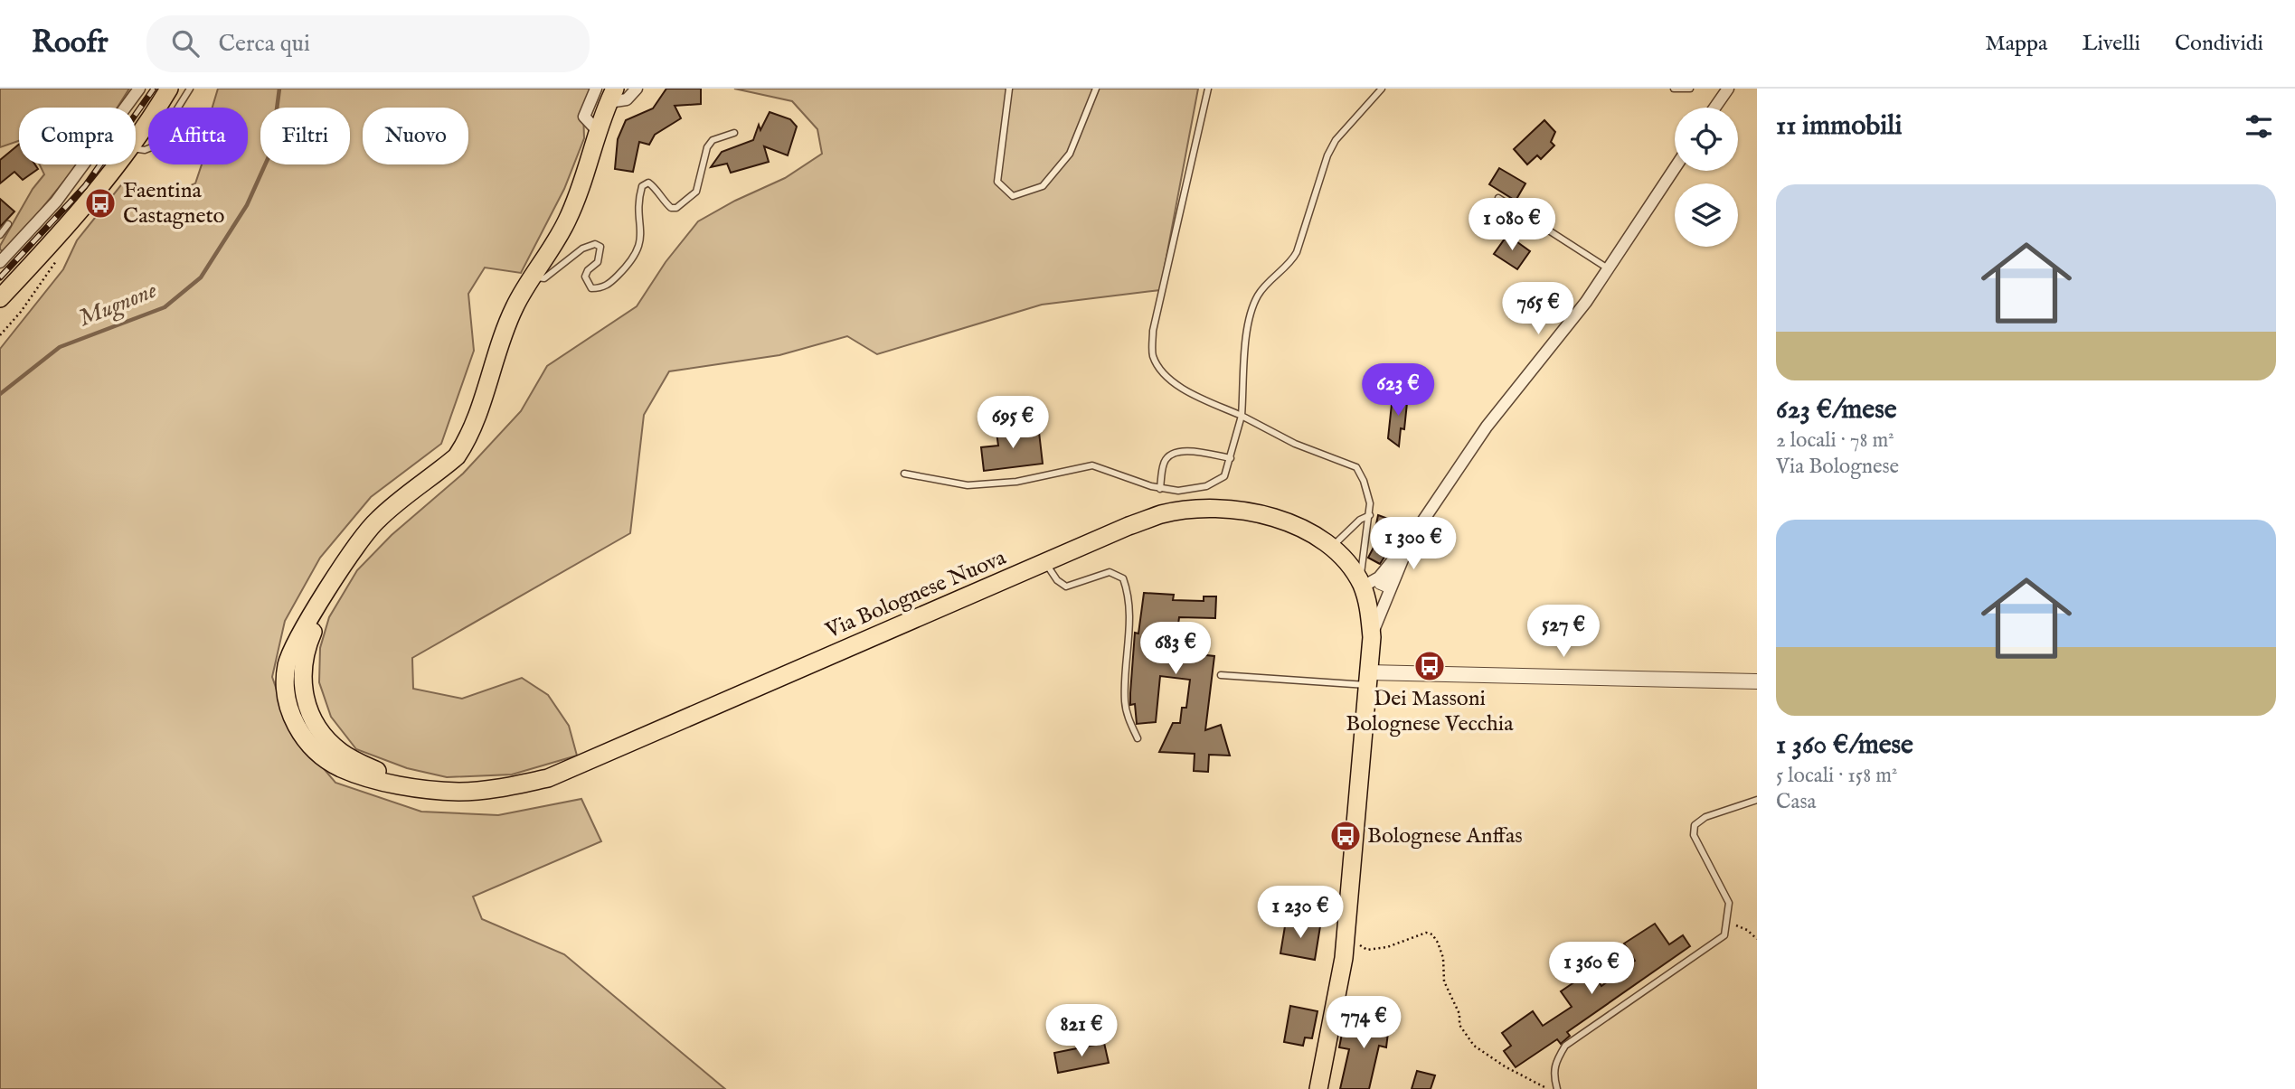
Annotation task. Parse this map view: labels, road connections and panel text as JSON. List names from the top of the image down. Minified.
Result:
{"streets":{"main road":["Via Bolognese Nuova"]},"water":["Mugnone"],"places":{"bus stop":["Faentina Castagneto","Dei Massoni Bolognese Vecchia","Bolognese Anffas"]},"page":{"header":"Roofr","search":"Cerca qui","nav":["Mappa","Livelli","Condividi"],"heading":"11 immobili","chip":["Compra","Affitta","Filtri","Nuovo"],"list":[{"name":"623 €/mese","note":"2 locali · 78 m² · Via Bolognese"},{"name":"1 360 €/mese","note":"5 locali · 158 m² · Casa"}],"price":["1 080 €","765 €","623 €","695 €","1 300 €","527 €","683 €","1 230 €","1 360 €","774 €","821 €"]}}
